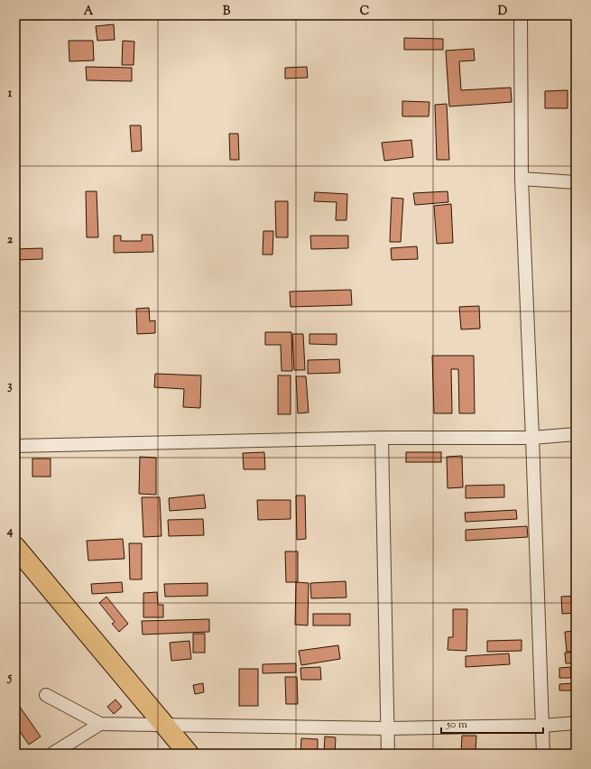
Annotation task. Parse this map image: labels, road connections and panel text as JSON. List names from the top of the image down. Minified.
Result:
{"scale_bar":"50 m","grid":{"columns":["A","B","C","D"],"rows":["1","2","3","4","5"]}}
